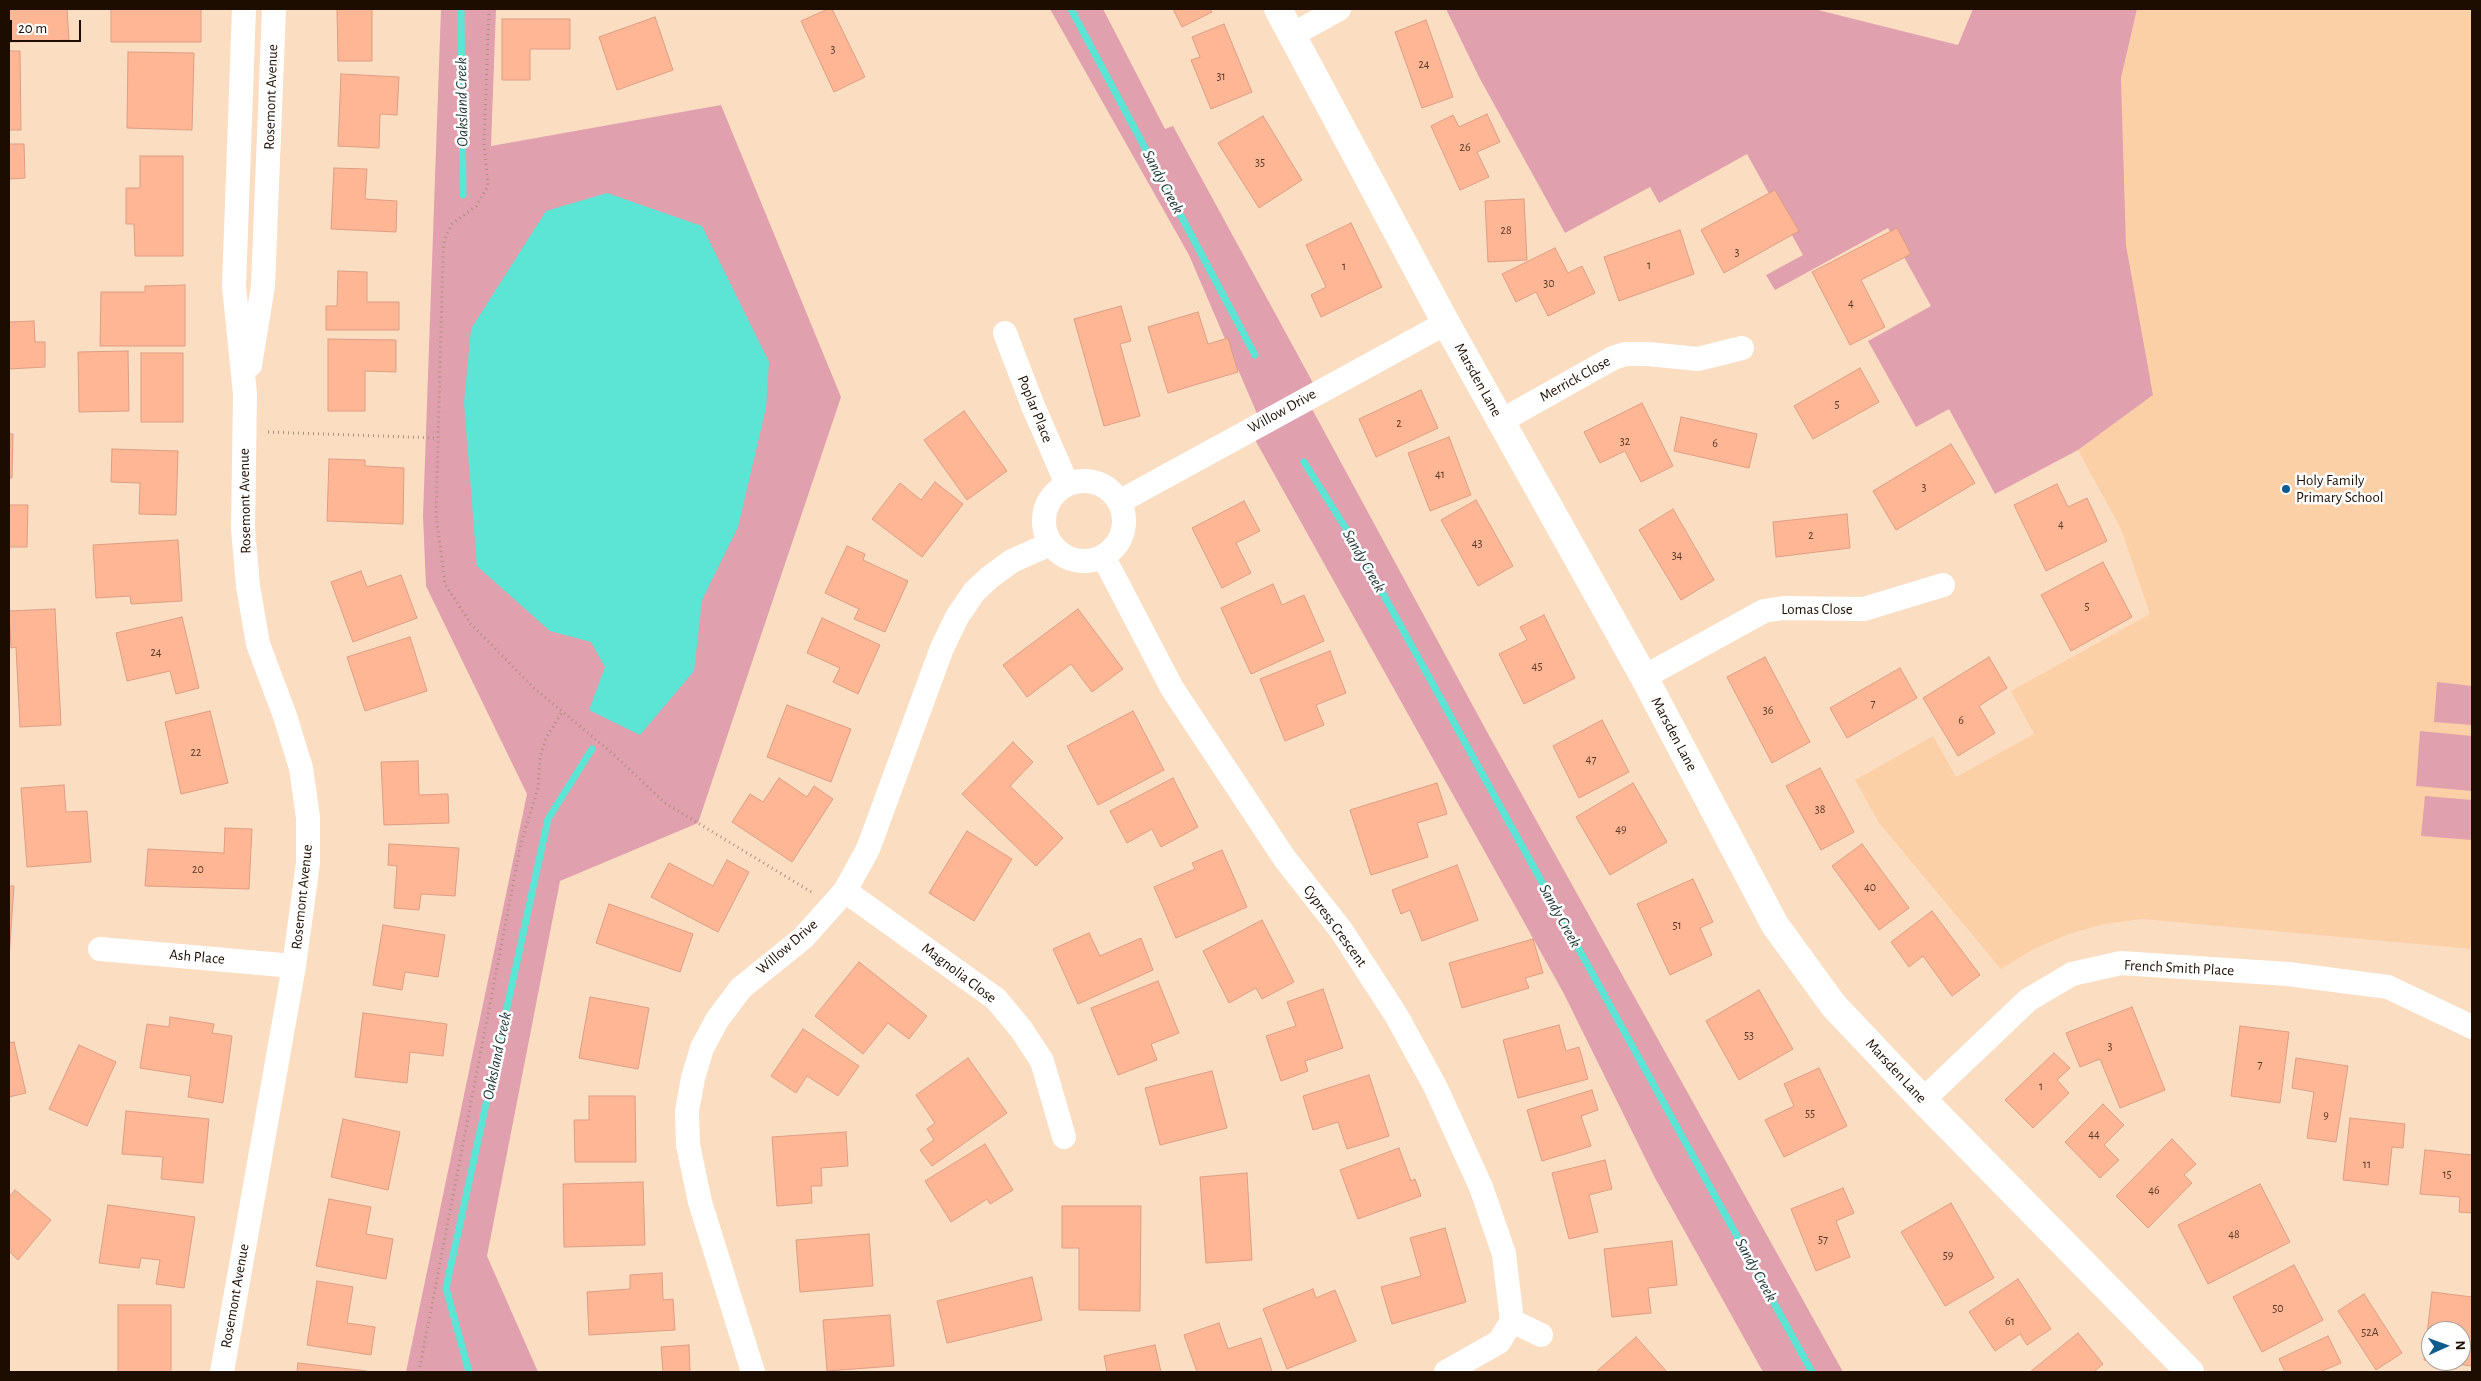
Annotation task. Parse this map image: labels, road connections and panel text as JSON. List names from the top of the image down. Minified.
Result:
{"streets":{"main road":["Marsden Lane"],"street":["Rosemont Avenue","Merrick Close","Poplar Place","Willow Drive","Lomas Close","Cypress Crescent","Ash Place","French Smith Place","Magnolia Close"]},"crossings":[["Rosemont Avenue","Ash Place"],["Merrick Close","Marsden Lane"],["Marsden Lane","Willow Drive"],["Marsden Lane","Lomas Close"],["Marsden Lane","French Smith Place"],["Poplar Place","Willow Drive"],["Poplar Place","Cypress Crescent"],["Willow Drive","Cypress Crescent"],["Willow Drive","Magnolia Close"]],"water":["Oaksland Creek","Sandy Creek"],"places":["Holy Family Primary School"],"house_numbers":["3","24","31","26","35","28","3","1","1","30","4","5","2","32","6","41","3","4","2","43","34","5","24","45","7","36","6","22","47","38","49","20","40","51","53","3","7","1","55","9","44","11","15","46","48","57","59","50","61","52A"],"scale_bar":"20 m","north":"right"}
